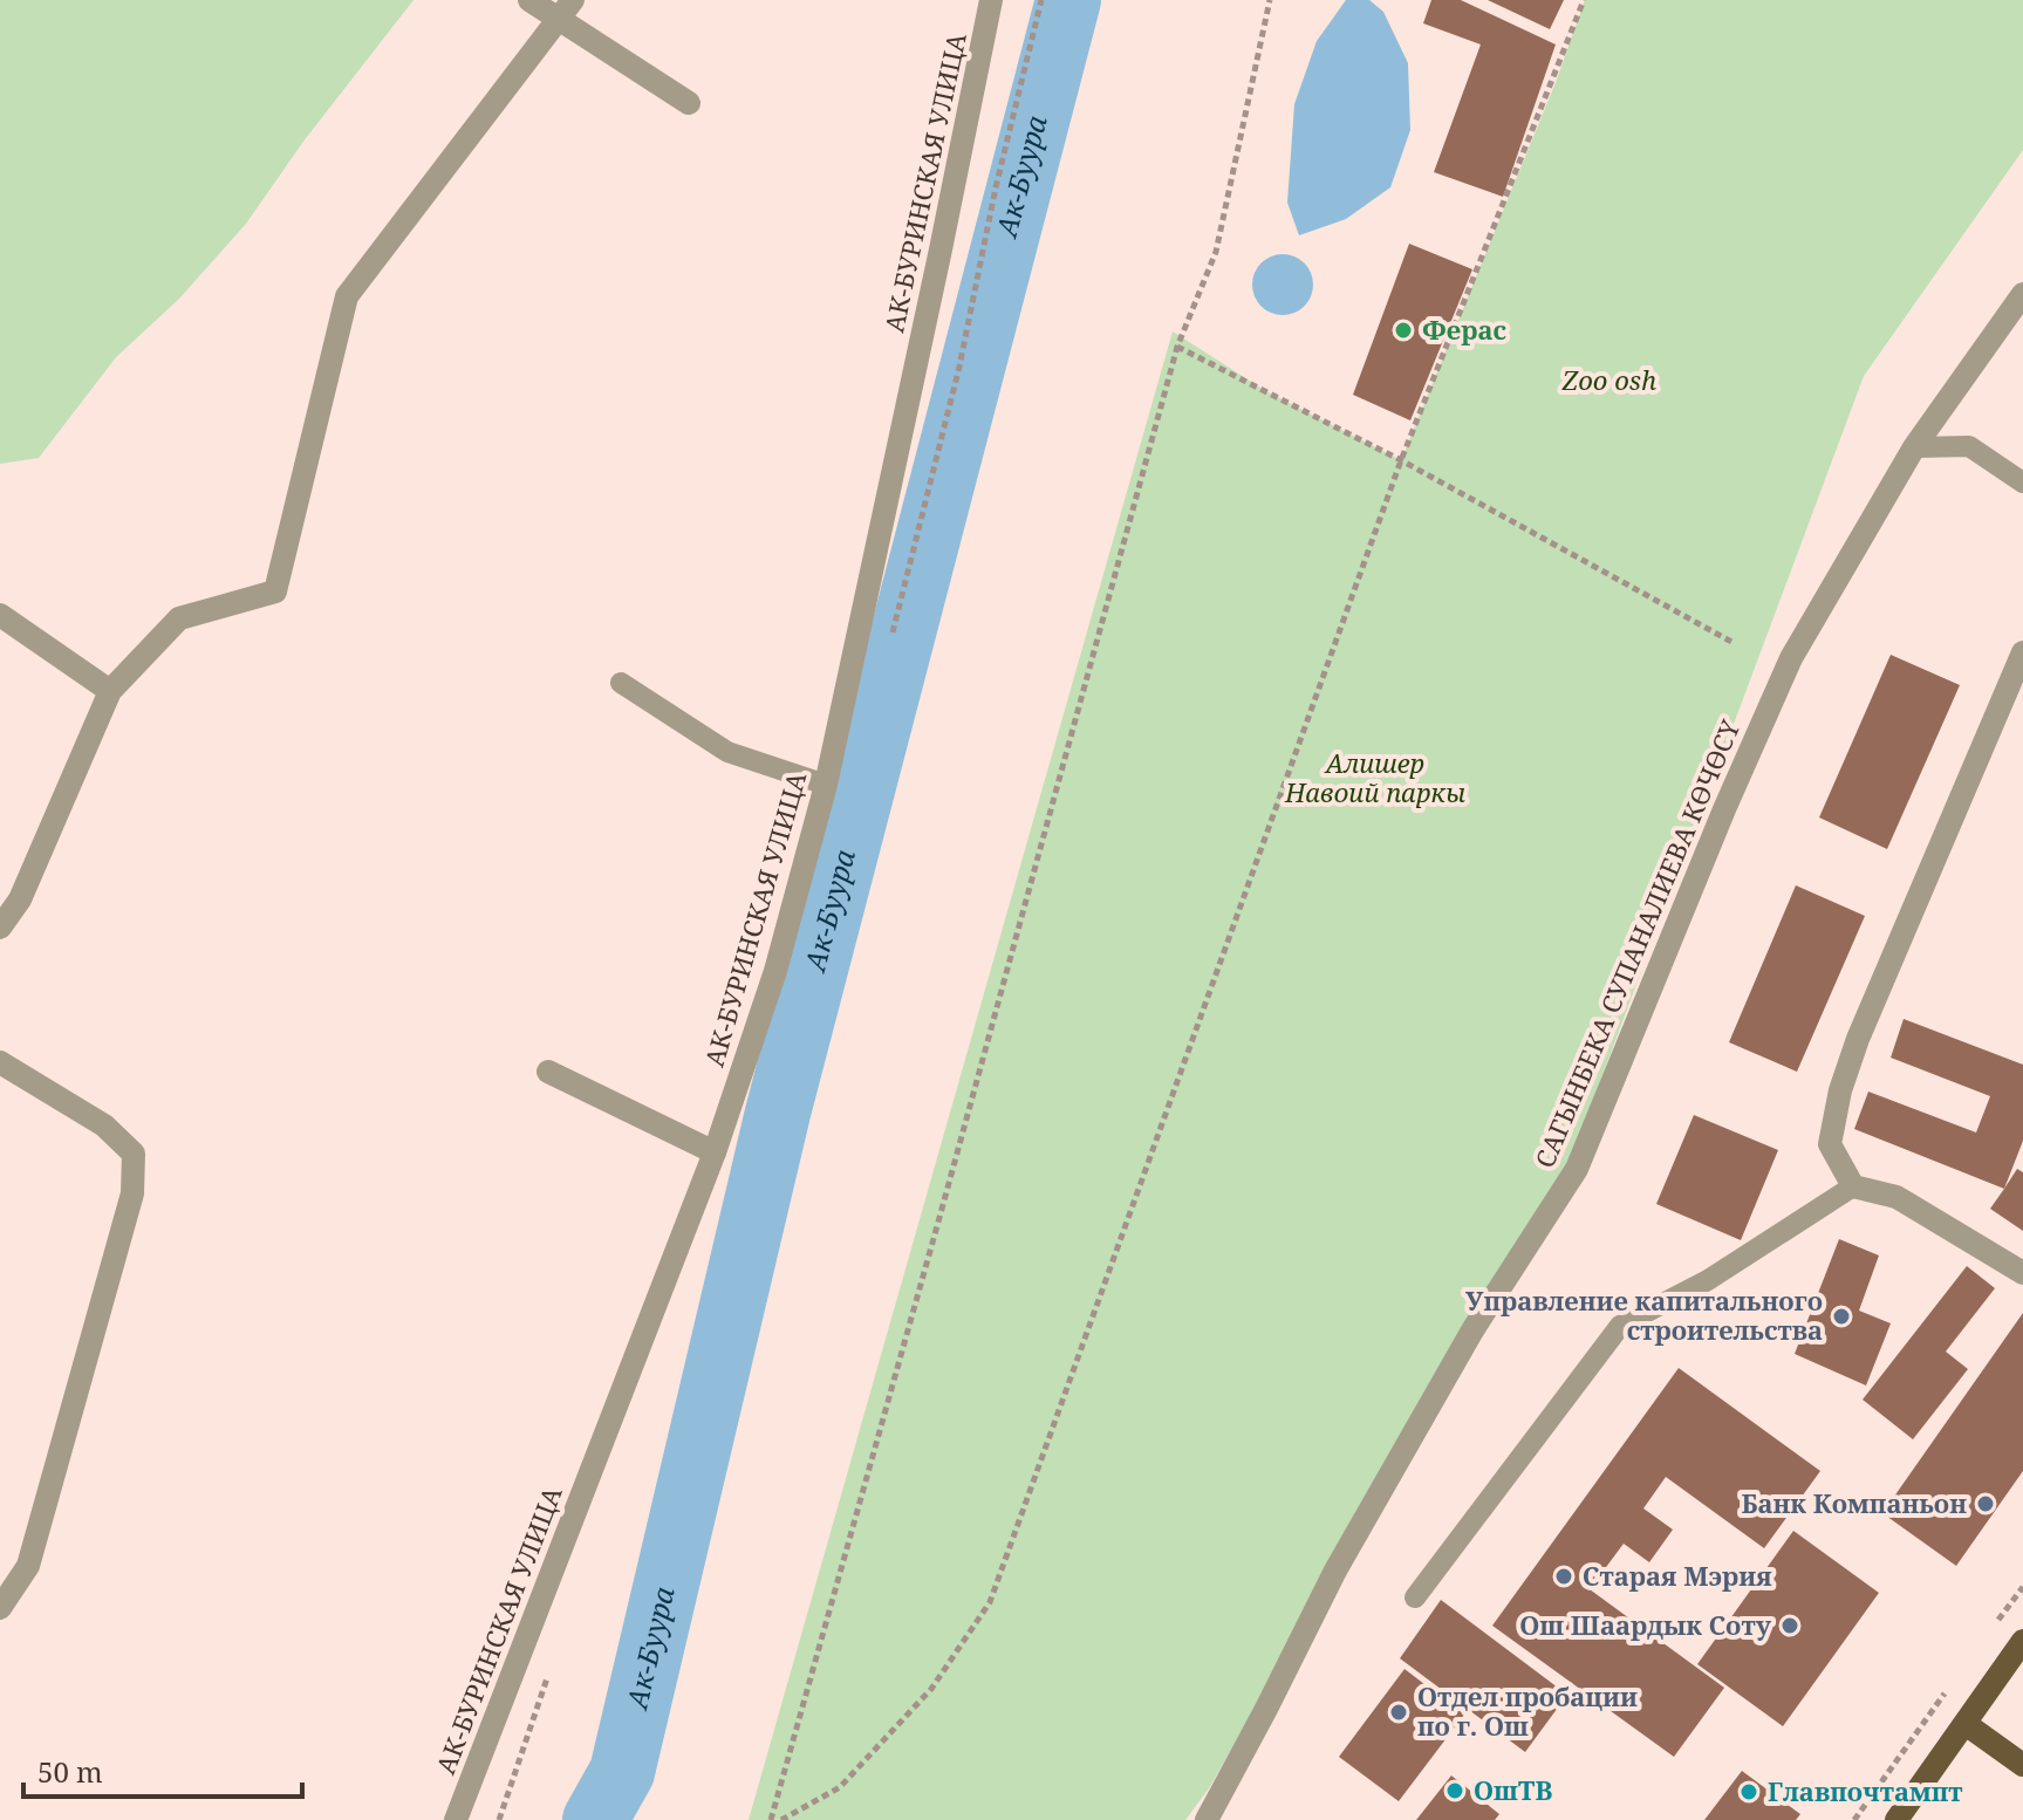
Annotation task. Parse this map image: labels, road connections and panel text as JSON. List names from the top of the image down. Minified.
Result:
{"streets":{"street":["АК-БУРИНСКАЯ УЛИЦА","САГЫНБЕКА СУПАНАЛИЕВА КӨЧӨСҮ"]},"water":["Ак-Буура"],"parks":["Zoo osh","Алишер Навоий паркы"],"places":["Ферас","Управление капитального строительства","Банк Компаньон","Старая Мэрия","Ош Шаардык Соту","Отдел пробации по г. Ош","ОшТВ","Главпочтампт"],"scale_bar":"50 m"}
